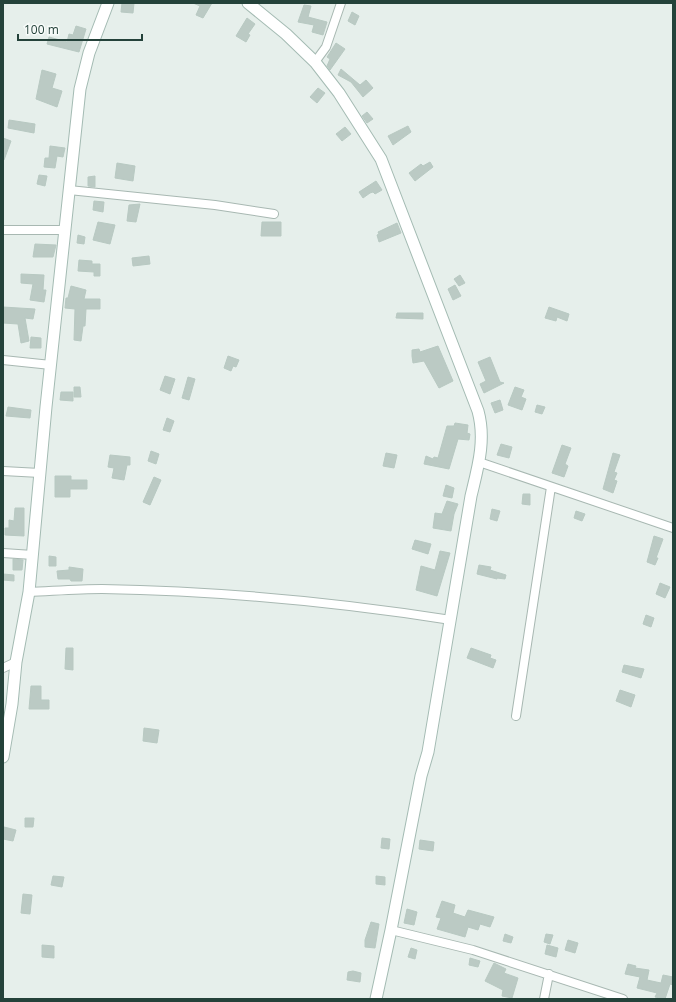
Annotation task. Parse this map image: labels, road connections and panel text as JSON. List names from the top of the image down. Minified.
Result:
{"scale_bar":"100 m"}
